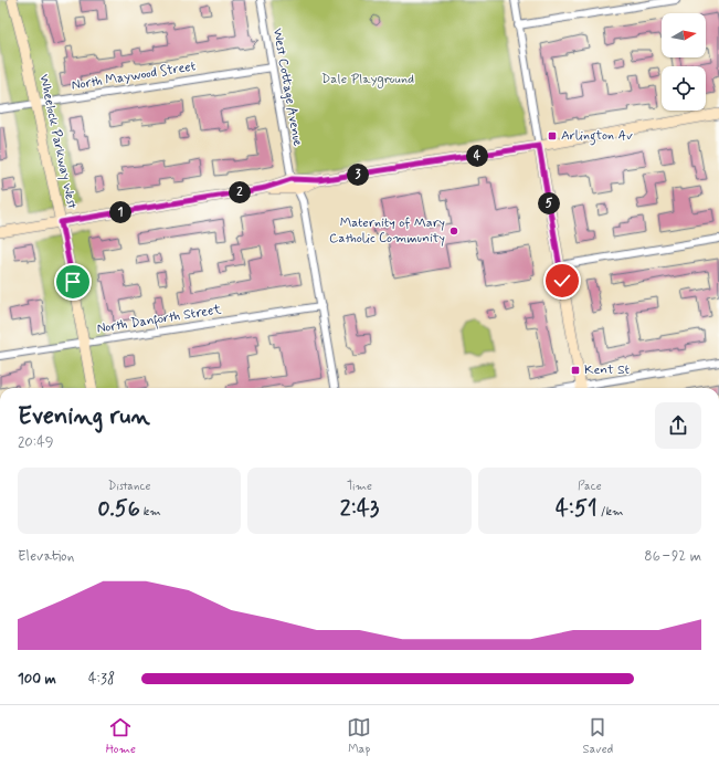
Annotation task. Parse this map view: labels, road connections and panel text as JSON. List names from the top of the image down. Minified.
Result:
{"streets":{"main road":["Wheelock Parkway West"],"street":["North Maywood Street","West Cottage Avenue","North Danforth Street"]},"crossings":[["North Maywood Street","West Cottage Avenue"],["North Maywood Street","Wheelock Parkway West"],["Wheelock Parkway West","North Danforth Street"]],"parks":["Dale Playground"],"places":{"transit":["Arlington Av","Kent St"],"other":["Maternity of Mary Catholic Community"]},"north":"right","page":{"pins":["4","3","2","5","1"],"heading":["Evening run","20:49"],"stats":[["Distance","0.56 km"],["Time","2:43"],["Pace","4:51 /km"]],"chart":["Elevation","86–92 m"],"list":[{"name":"100 m","note":"4:38"}],"tabs":["Home","Map","Saved"]}}
